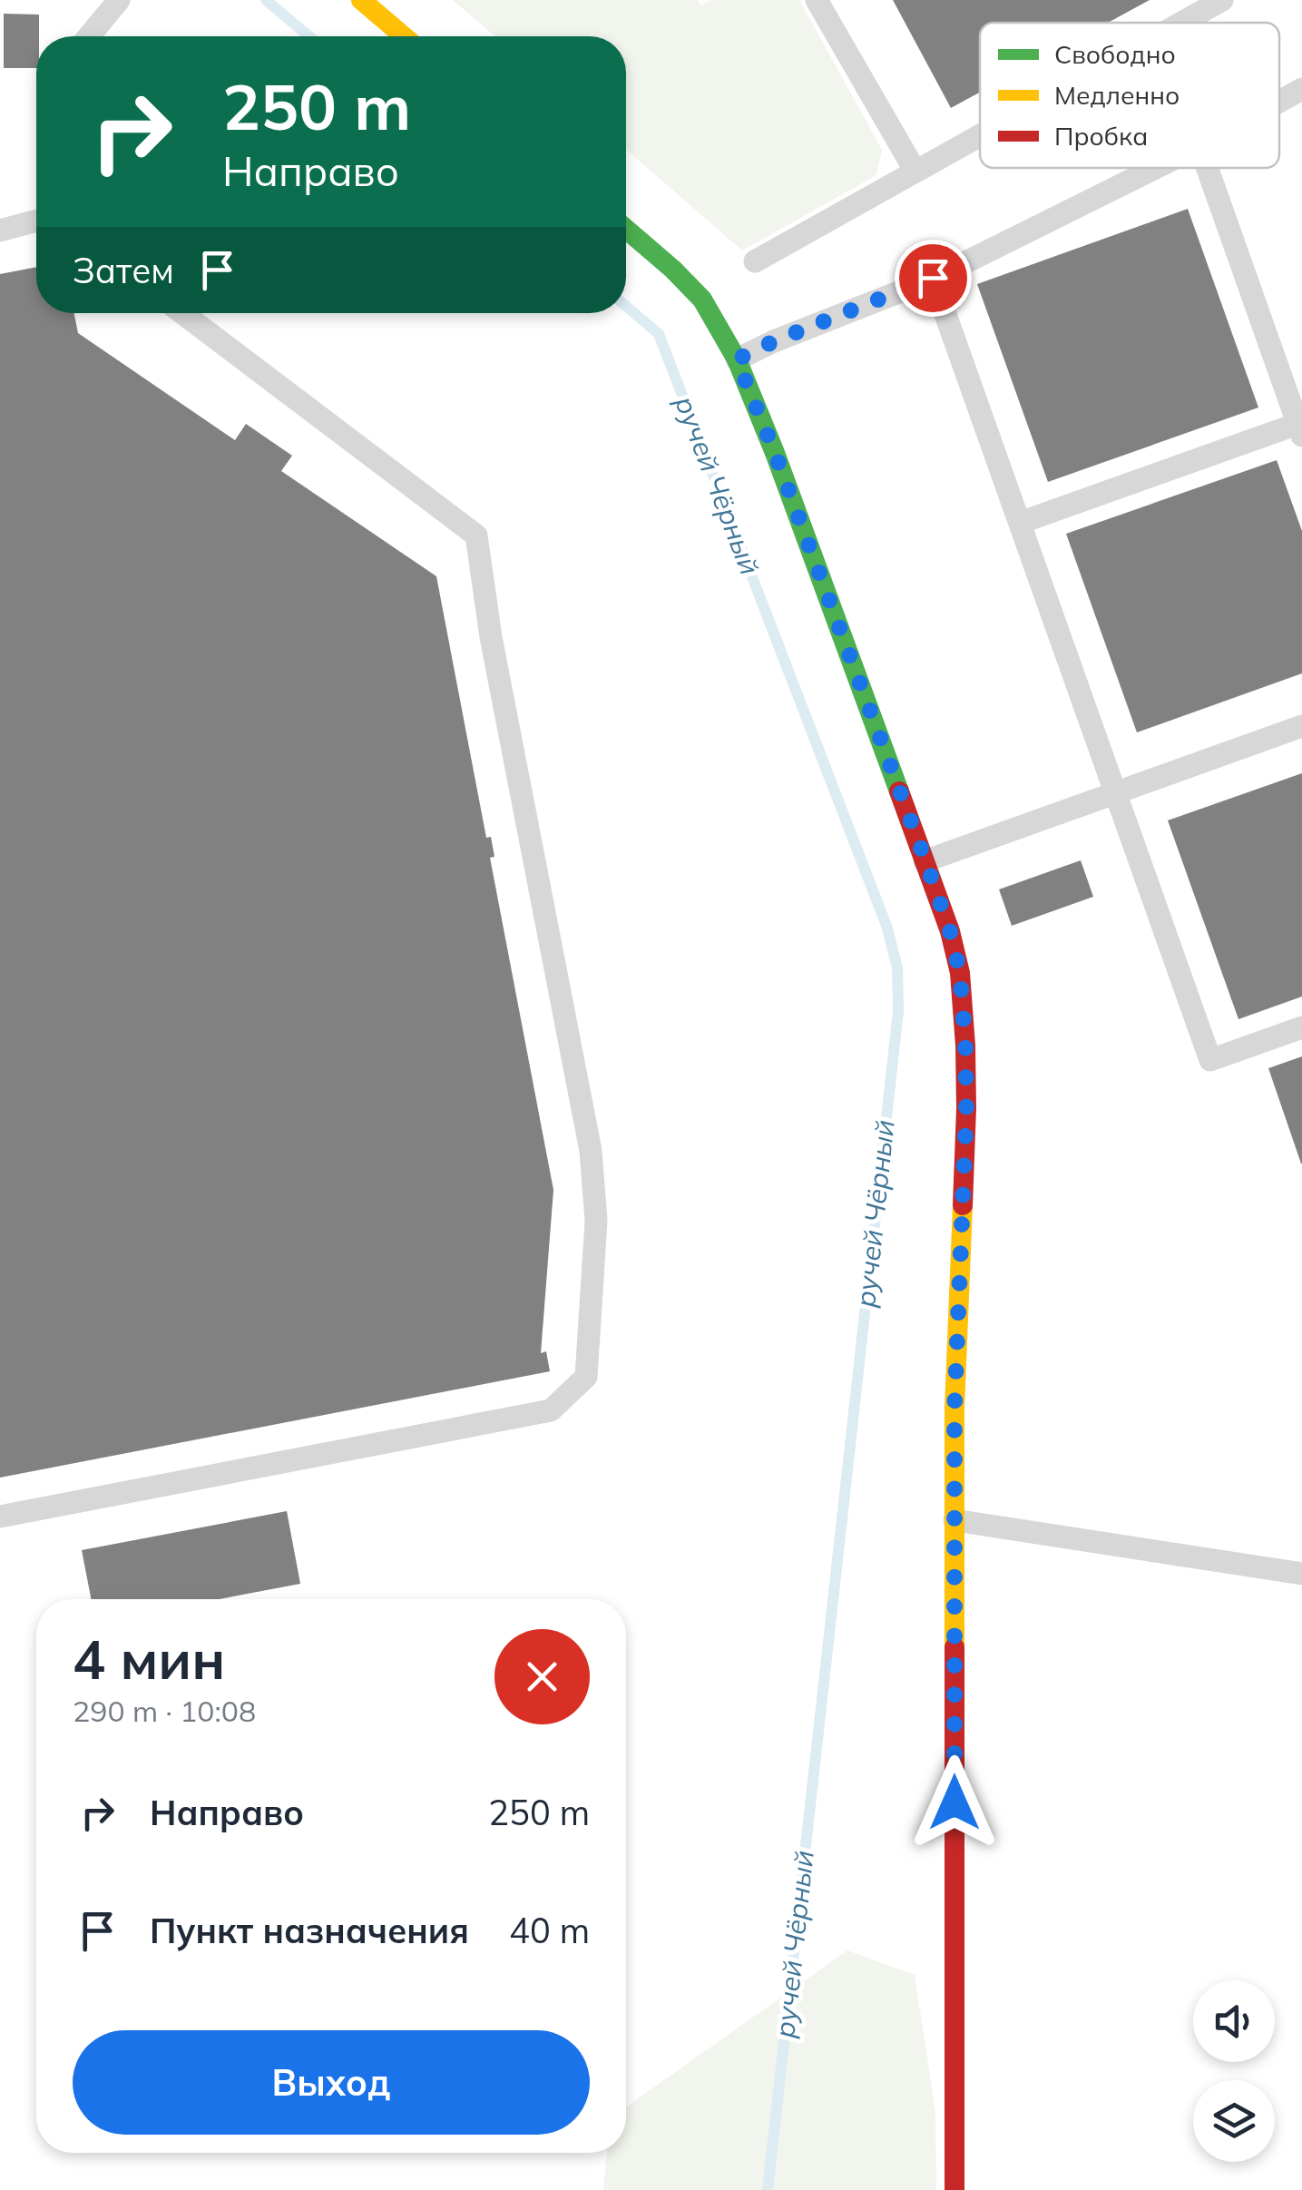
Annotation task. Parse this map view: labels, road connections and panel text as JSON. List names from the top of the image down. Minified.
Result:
{"water":["ручей Чёрный"],"legend":["Свободно","Медленно","Пробка"],"page":{"turn":["250 m","Направо"],"then":"Затем","heading":["4 мин","290 m · 10:08"],"list":[{"name":"Направо","value":"250 m"},{"name":"Пункт назначения","value":"40 m"}],"buttons":"Выход"}}
